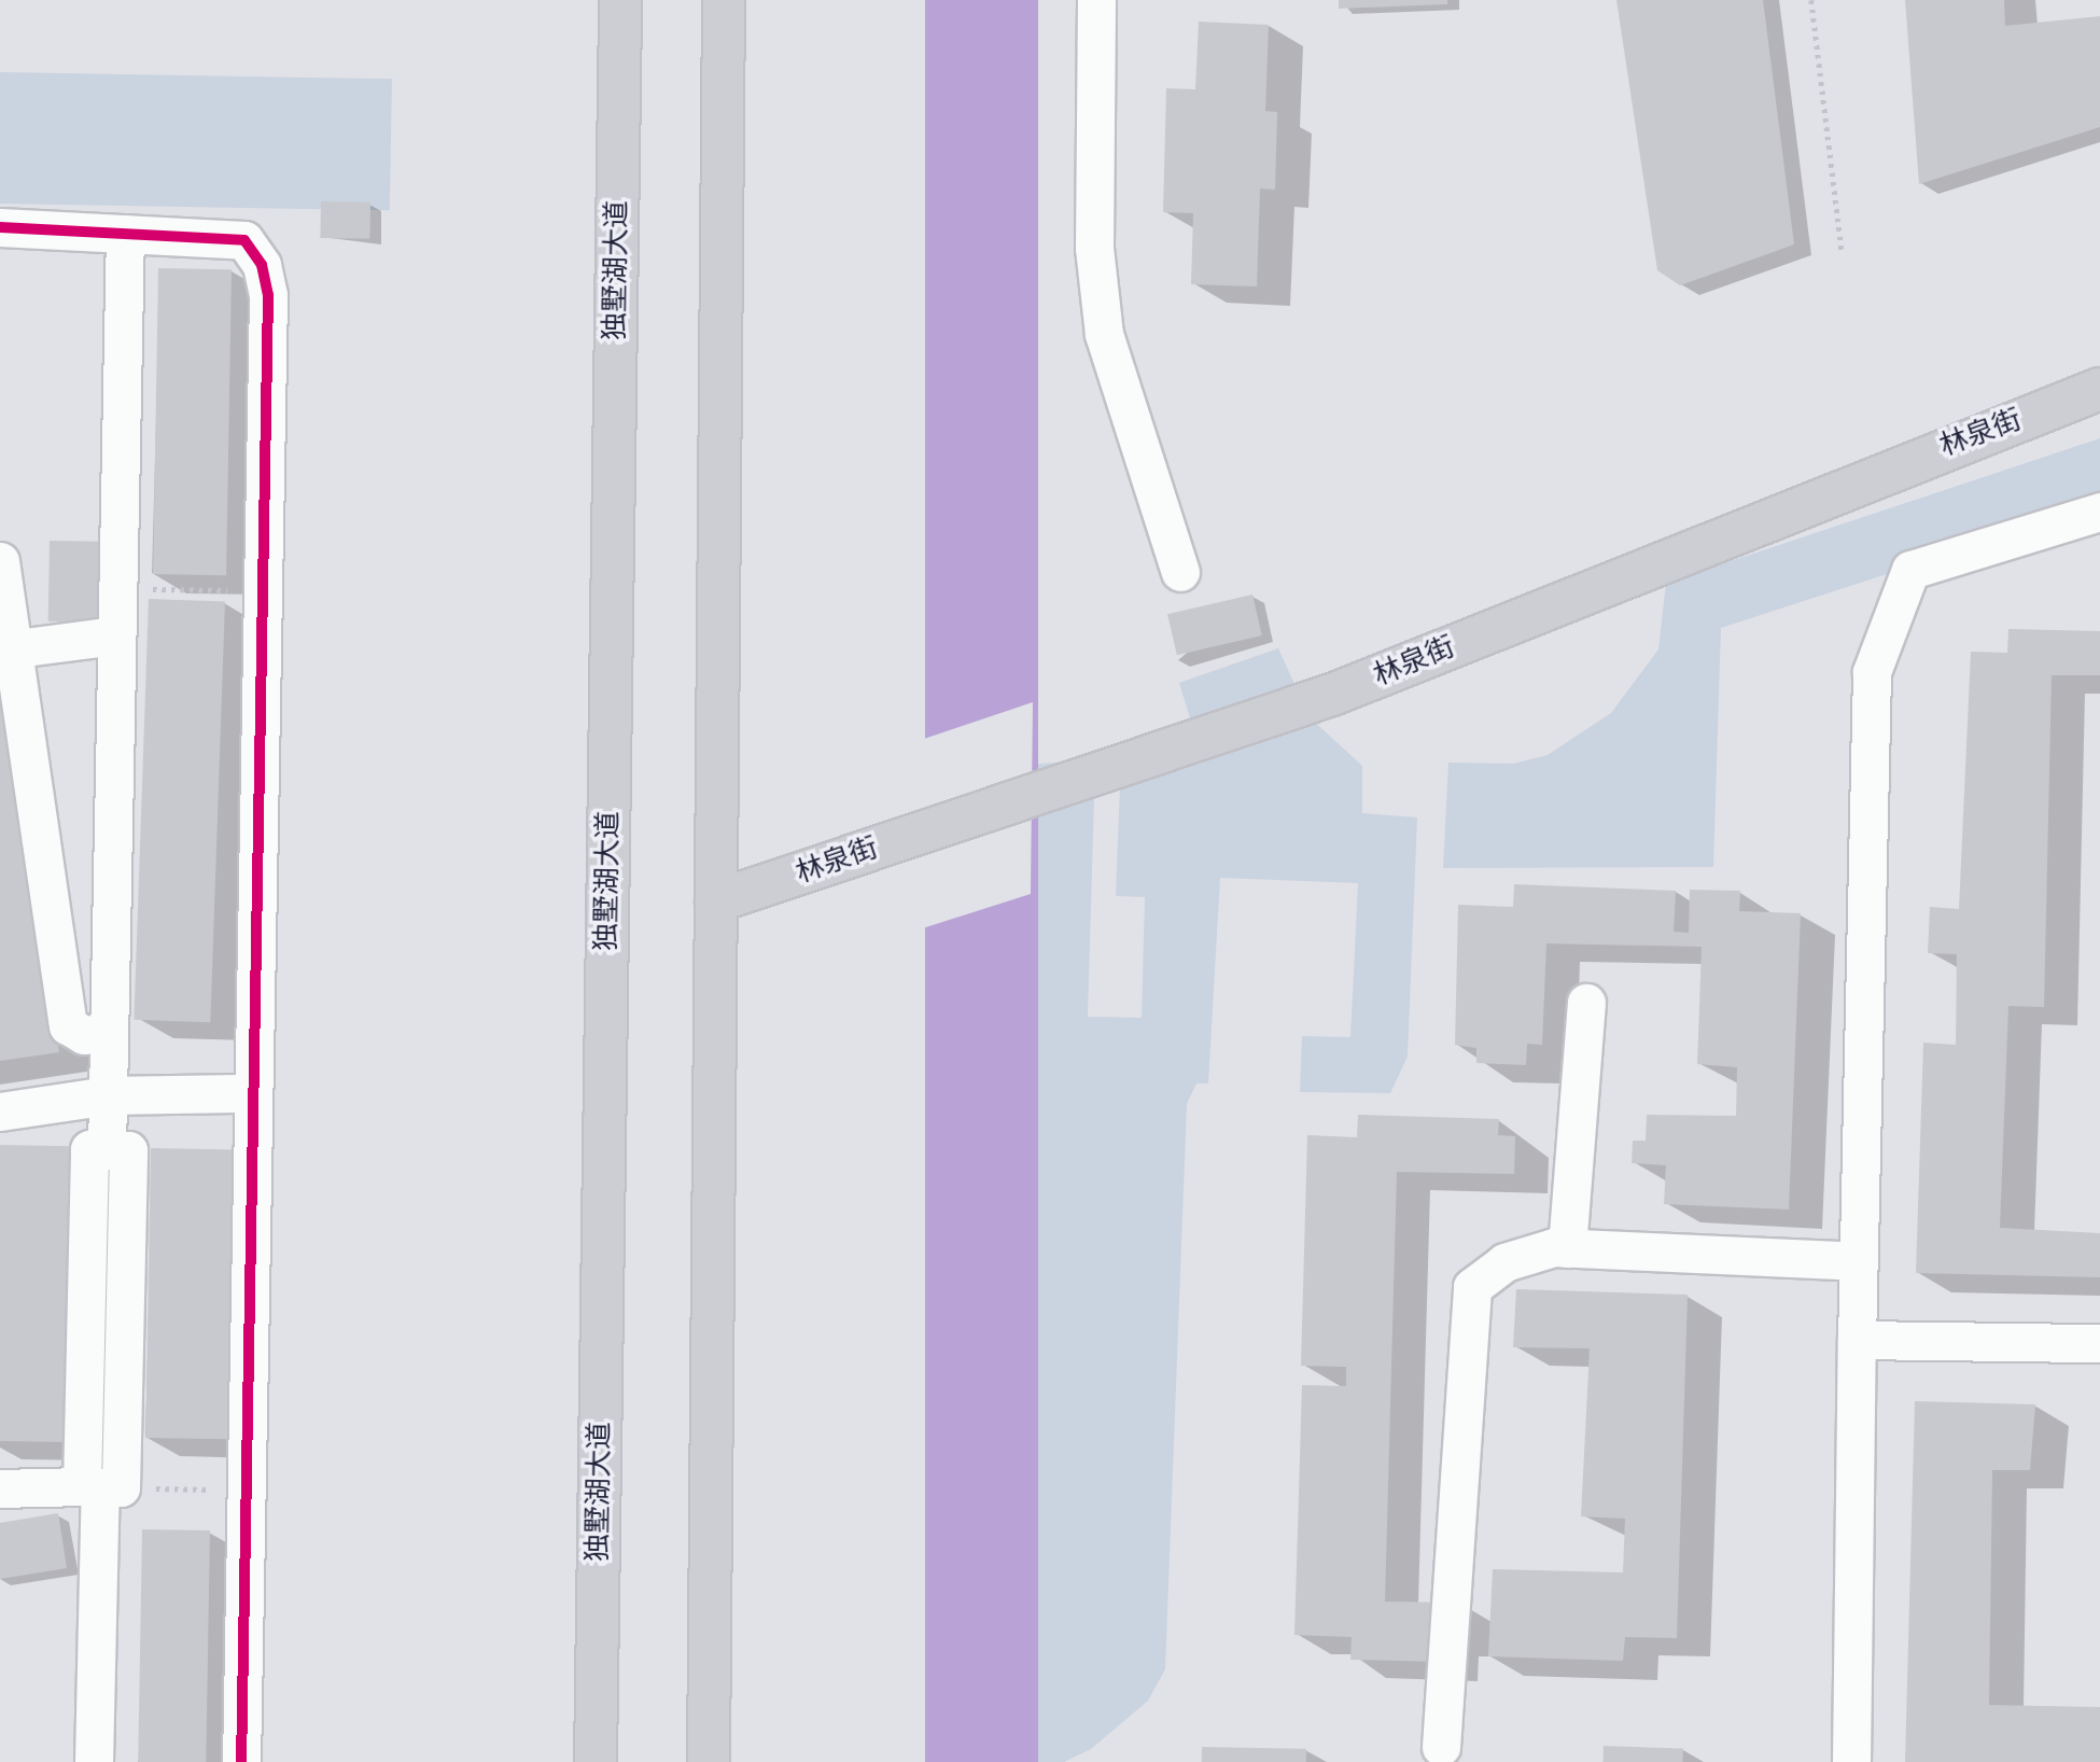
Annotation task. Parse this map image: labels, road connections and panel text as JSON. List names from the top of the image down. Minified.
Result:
{"streets":{"main road":["独墅湖大道","林泉街"]}}
